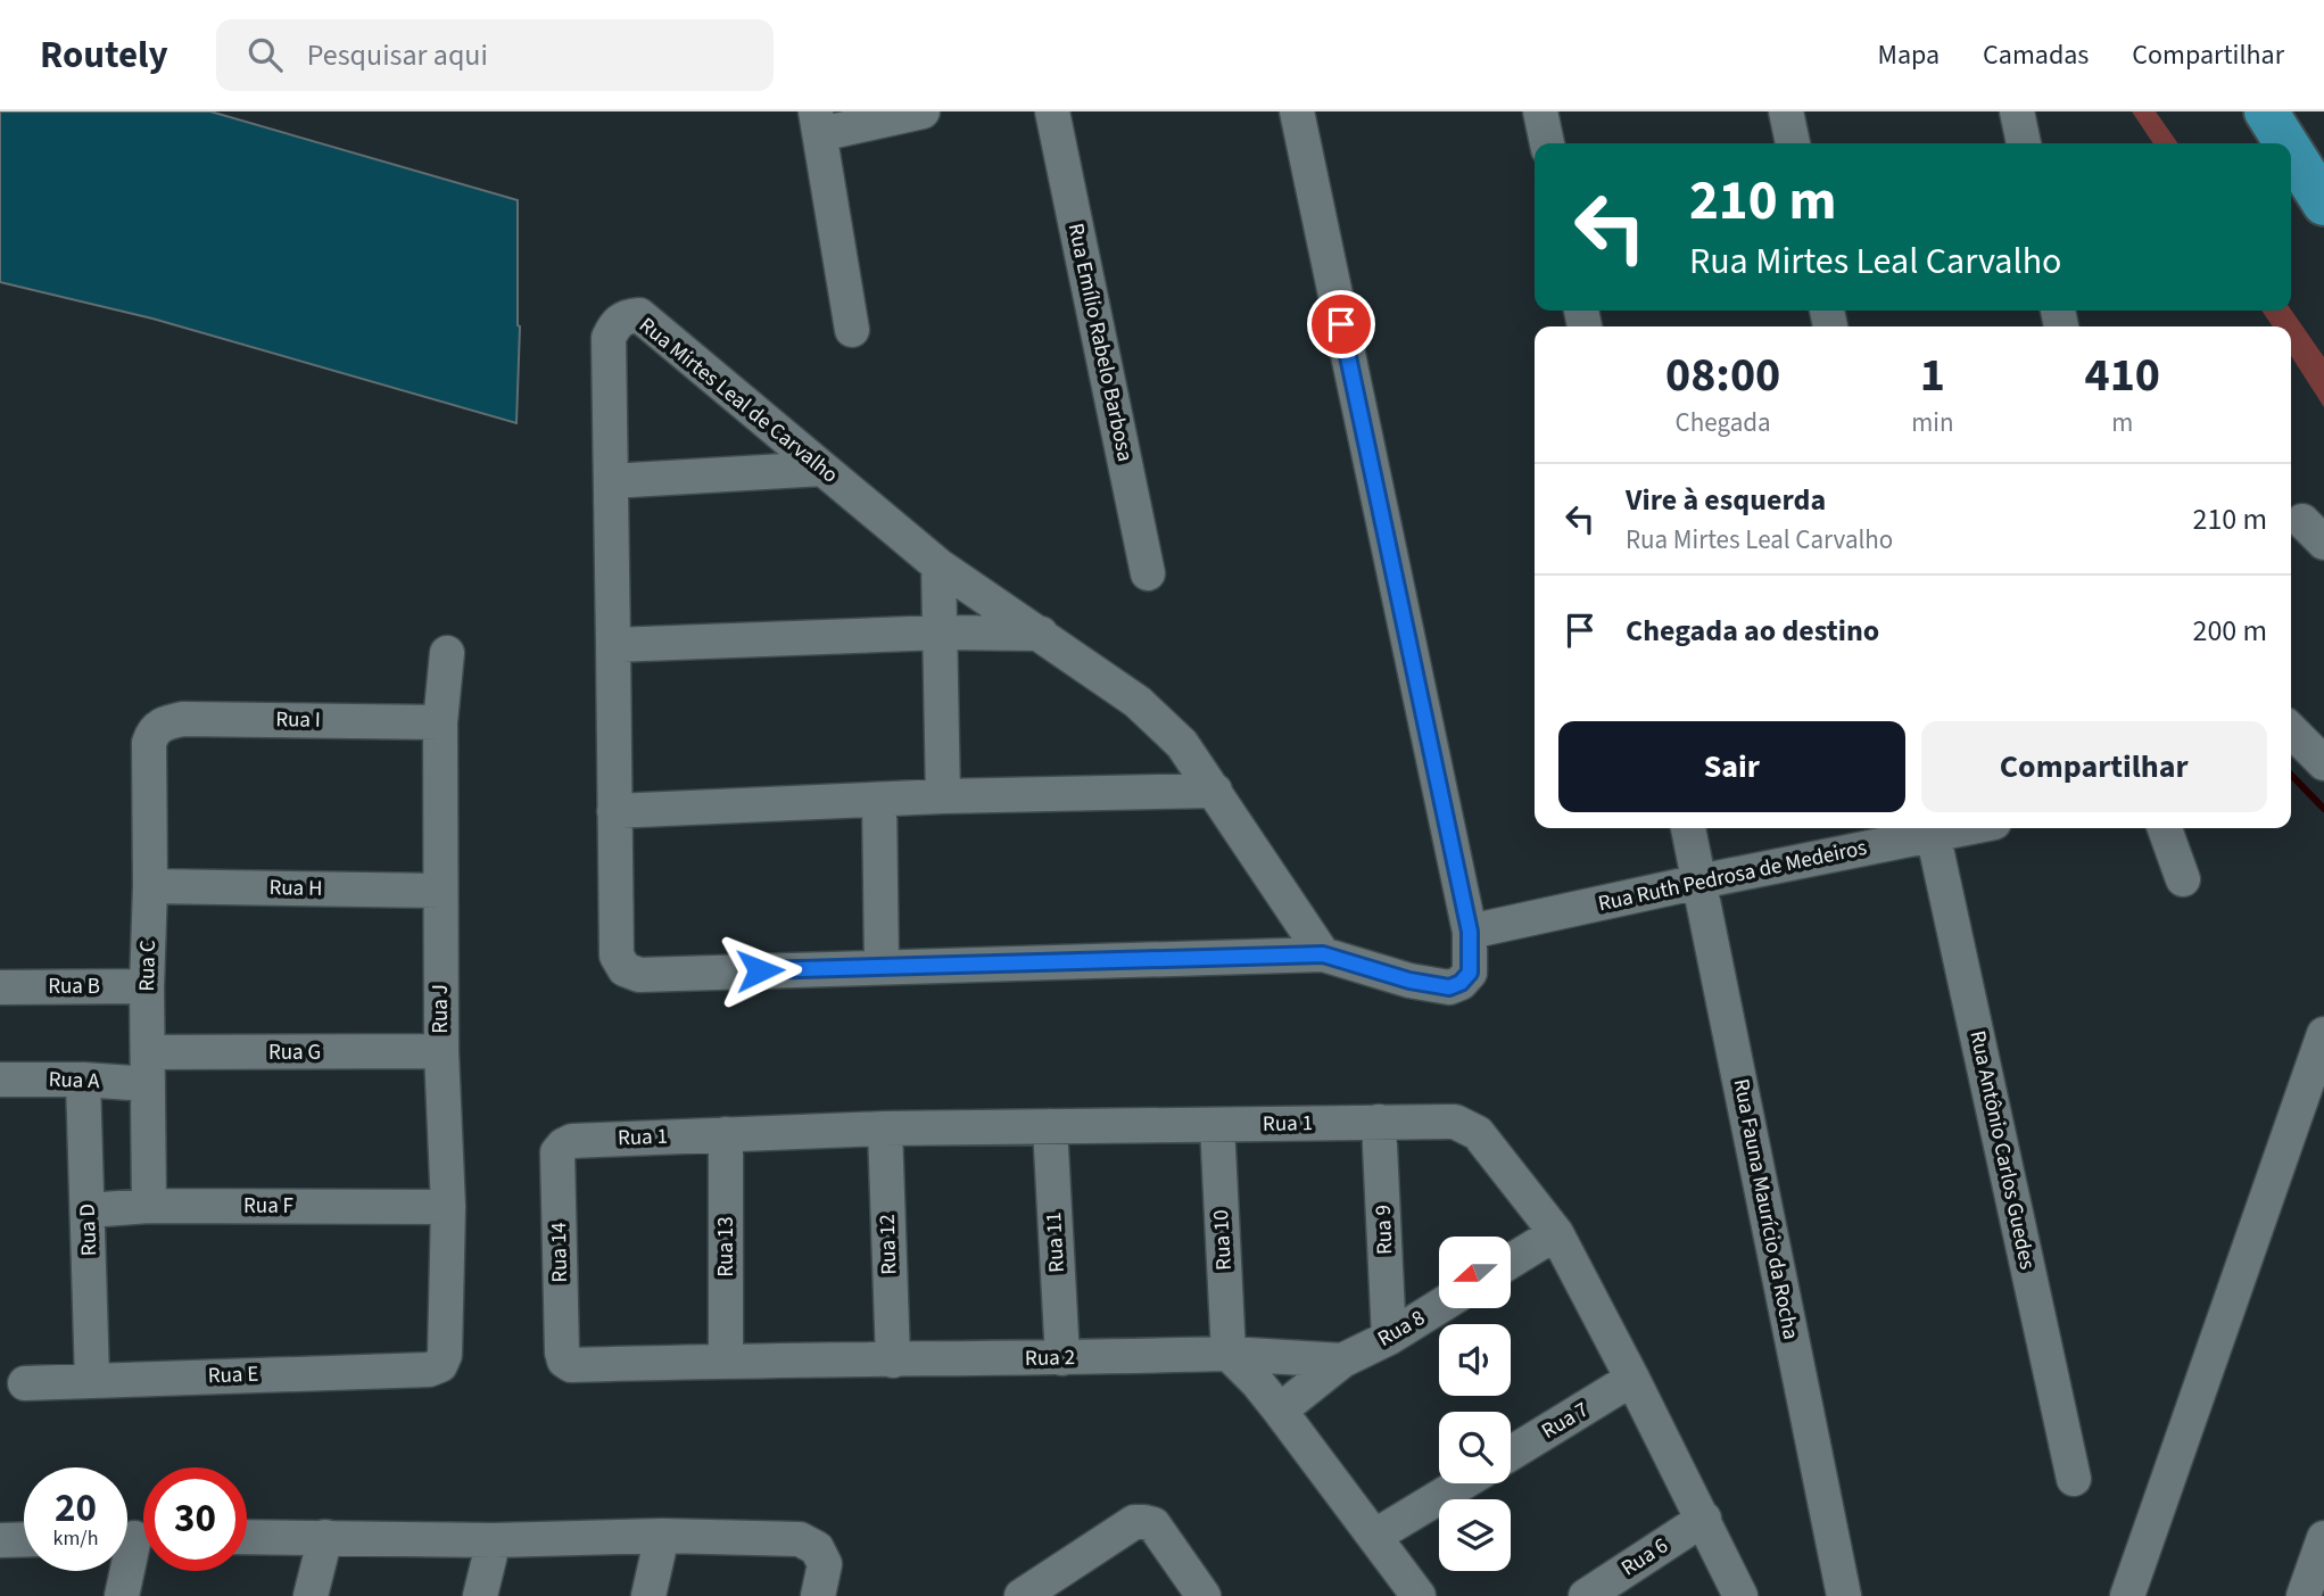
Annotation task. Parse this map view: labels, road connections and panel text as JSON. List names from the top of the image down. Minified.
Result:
{"streets":{"street":["Rua Emílio Rabelo Barbosa","Rua Mirtes Leal de Carvalho","Rua I","Rua Ruth Pedrosa de Medeiros","Rua H","Rua C","Rua B","Rua J","Rua G","Rua A","Rua 1","Rua Antônio Carlos Guedes","Rua F","Rua Fauna Maurício da Rocha","Rua D","Rua 9","Rua 10","Rua 11","Rua 12","Rua 13","Rua 14","Rua 8","Rua 2","Rua E","Rua 7","Rua 6"]},"crossings":[["Rua Mirtes Leal de Carvalho","Rua Ruth Pedrosa de Medeiros"],["Rua I","Rua C"],["Rua I","Rua J"],["Rua Ruth Pedrosa de Medeiros","Rua Antônio Carlos Guedes"],["Rua Ruth Pedrosa de Medeiros","Rua Fauna Maurício da Rocha"],["Rua H","Rua C"],["Rua H","Rua J"],["Rua C","Rua B"],["Rua C","Rua G"],["Rua C","Rua A"],["Rua C","Rua F"],["Rua J","Rua G"],["Rua J","Rua F"],["Rua J","Rua E"],["Rua G","Rua A"],["Rua A","Rua D"],["Rua 1","Rua 9"],["Rua 1","Rua 10"],["Rua 1","Rua 11"],["Rua 1","Rua 12"],["Rua 1","Rua 13"],["Rua 1","Rua 14"],["Rua 1","Rua 7"],["Rua 1","Rua 6"],["Rua F","Rua D"],["Rua D","Rua E"],["Rua 9","Rua 8"],["Rua 10","Rua 8"],["Rua 10","Rua 2"],["Rua 11","Rua 2"],["Rua 12","Rua 2"],["Rua 13","Rua 2"],["Rua 14","Rua 2"],["Rua 8","Rua 2"]],"north":"left","page":{"header":"Routely","search":"Pesquisar aqui","nav":["Mapa","Camadas","Compartilhar"],"turn":["210 m","Rua Mirtes Leal Carvalho"],"eta":["08:00","Chegada","1","min","410","m"],"list":[{"name":"Vire à esquerda","note":"Rua Mirtes Leal Carvalho","value":"210 m"},{"name":"Chegada ao destino","value":"200 m"}],"buttons":["Sair","Compartilhar"],"speed":"20 km/h","limit":"30"}}
